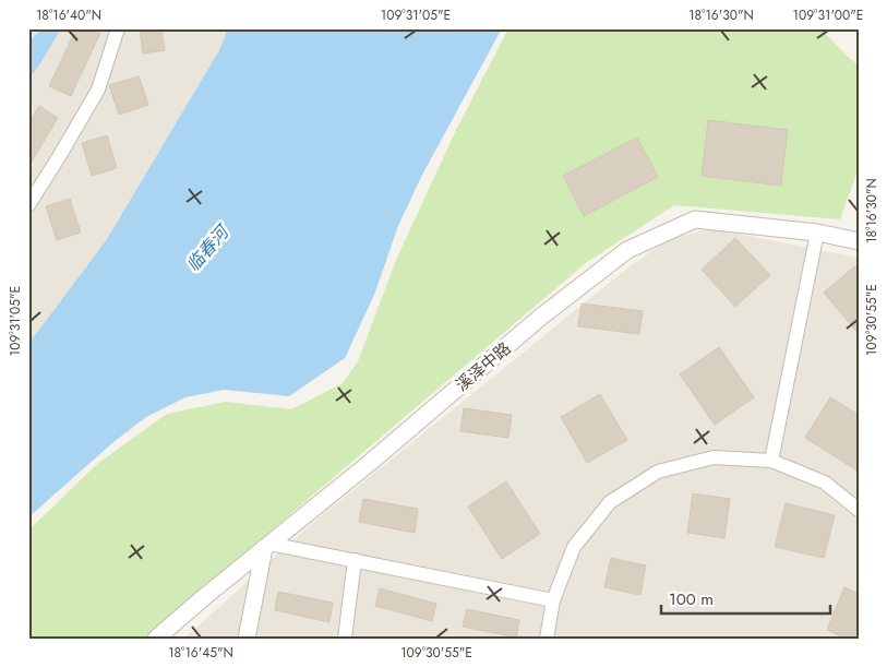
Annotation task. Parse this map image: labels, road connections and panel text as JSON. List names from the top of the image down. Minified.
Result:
{"streets":{"street":["溪泽中路"]},"water":["临春河"],"scale_bar":"100 m","coordinates":["18°16'40\"N","109°31'05\"E","18°16'30\"N","109°31'00\"E","109°30'55\"E","18°16'45\"N"]}
